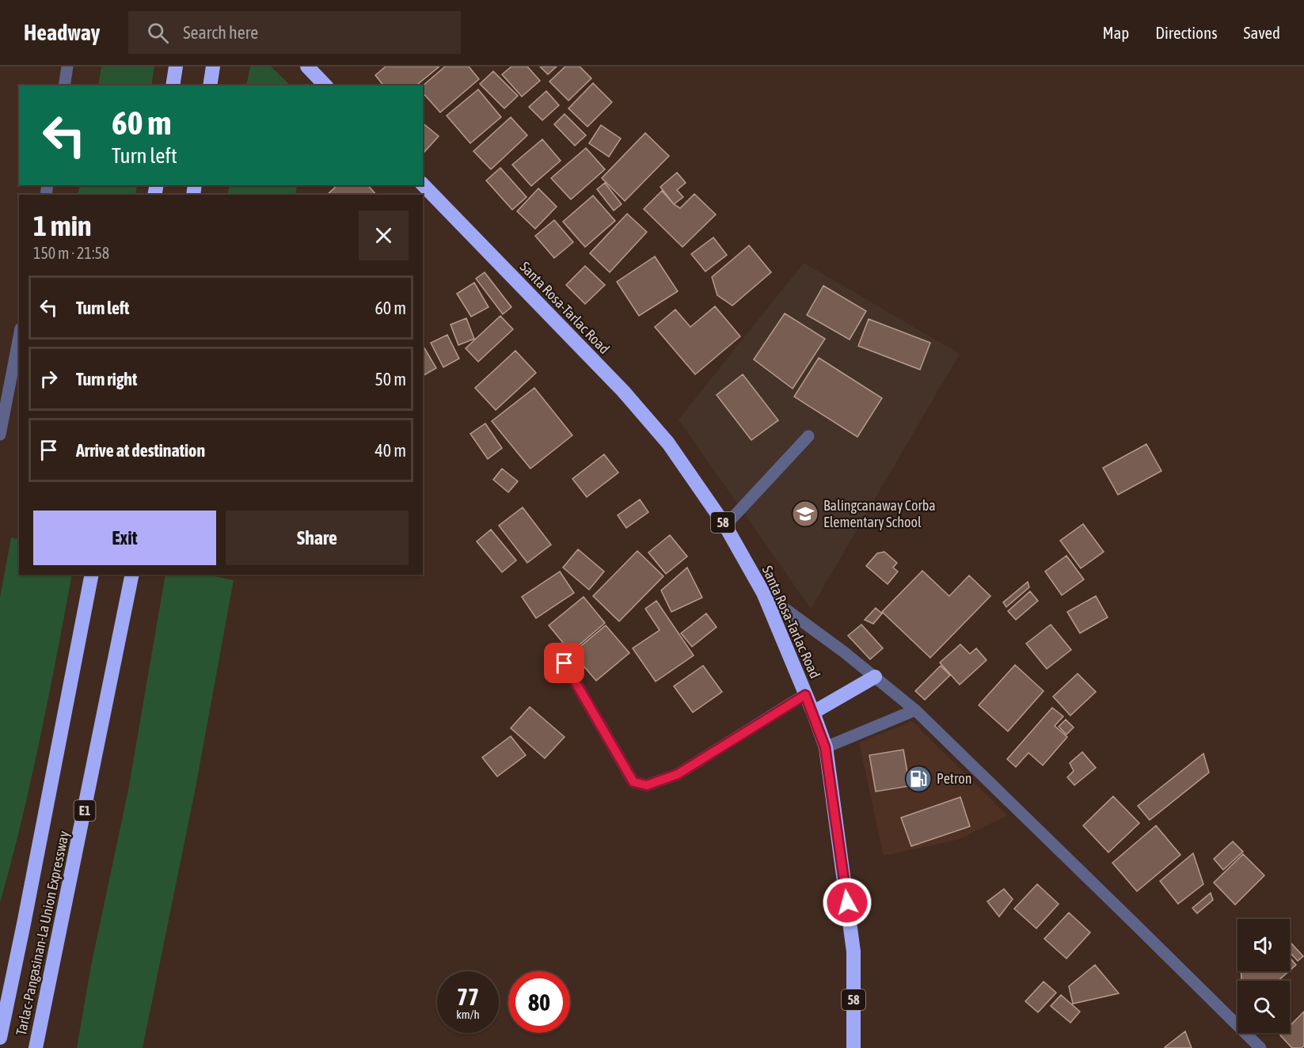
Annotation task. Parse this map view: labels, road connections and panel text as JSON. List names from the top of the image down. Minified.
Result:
{"streets":{"highway":["Santa Rosa-Tarlac Road","58","E1","Tarlac-Pangasinan-La Union Expressway"]},"places":{"school or university":["Balingcanaway Corba Elementary School"],"fuel station":["Petron"]},"page":{"header":"Headway","search":"Search here","nav":["Map","Directions","Saved"],"turn":["60 m","Turn left"],"heading":["1 min","150 m · 21:58"],"list":[{"name":"Turn left","value":"60 m"},{"name":"Turn right","value":"50 m"},{"name":"Arrive at destination","value":"40 m"}],"buttons":["Exit","Share"],"speed":"77 km/h","limit":"80"}}
